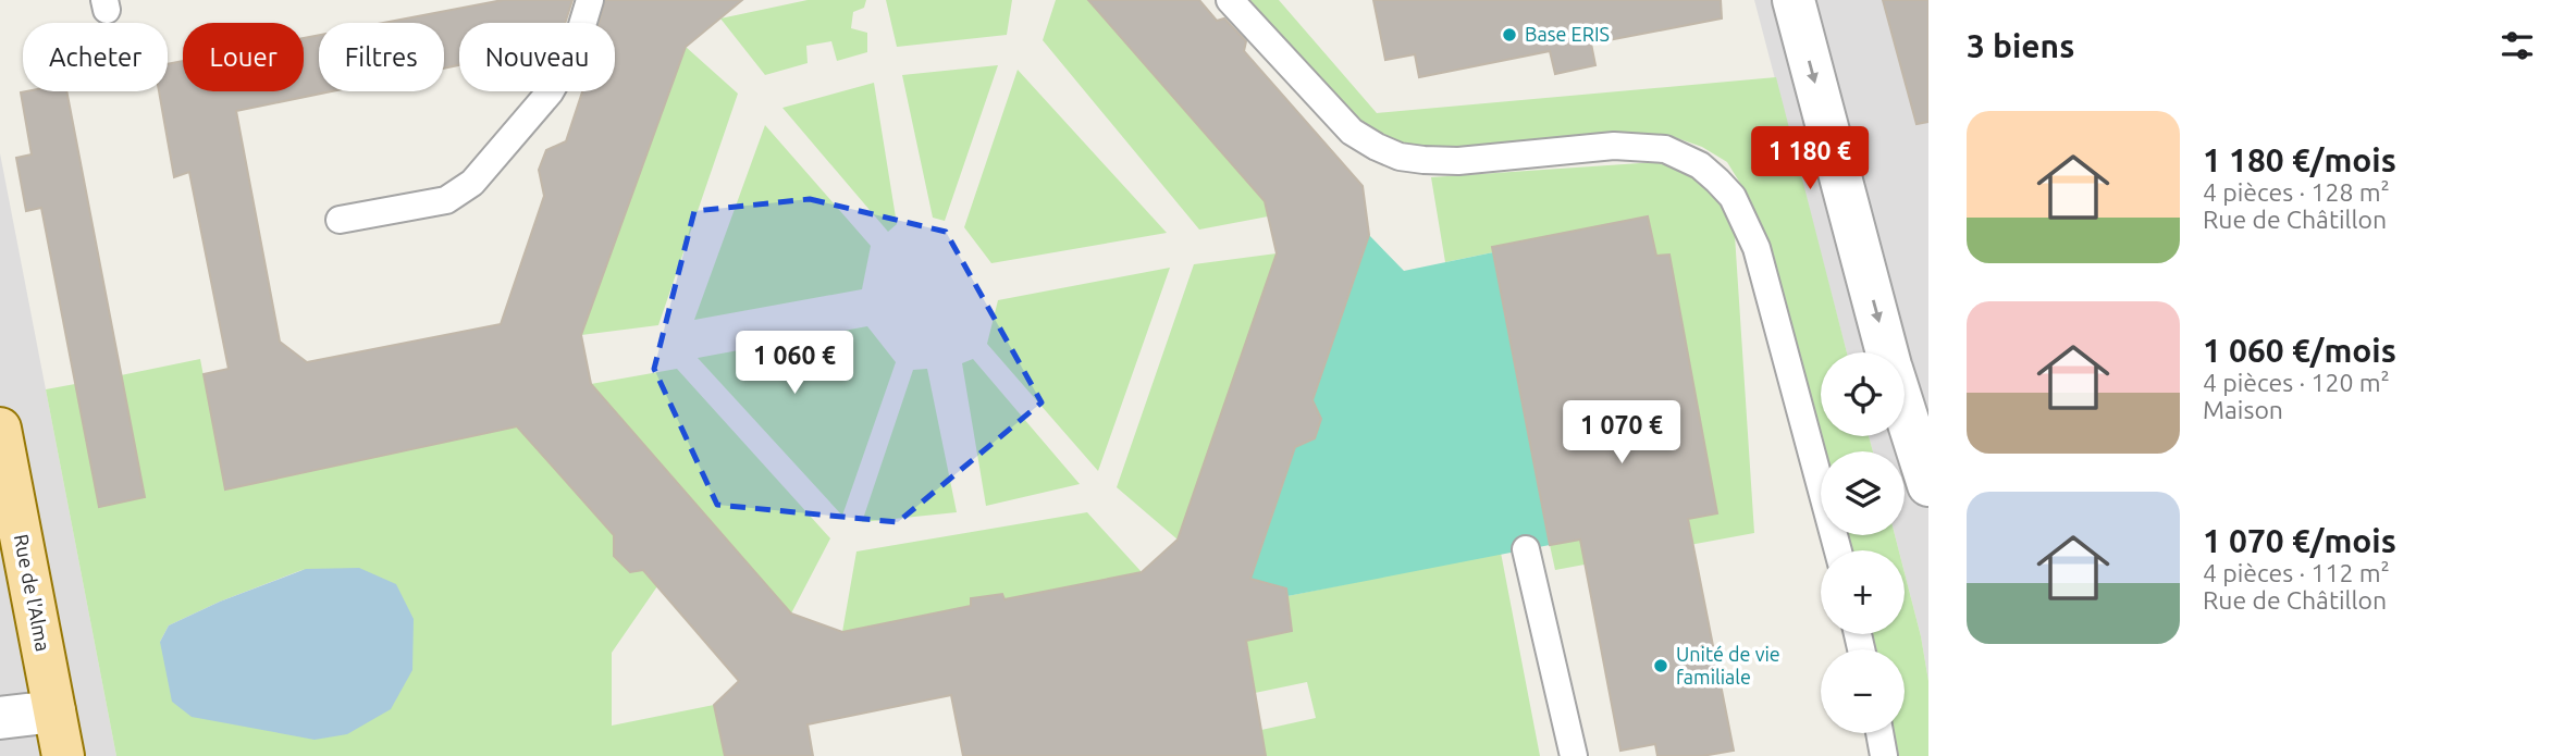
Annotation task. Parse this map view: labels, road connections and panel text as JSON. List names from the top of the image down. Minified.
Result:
{"streets":{"main road":["Rue de l'Alma"]},"places":["Base ERIS","Unité de vie familiale"],"page":{"heading":"3 biens","chip":["Acheter","Louer","Filtres","Nouveau"],"list":[{"name":"1 180 €/mois","note":"4 pièces · 128 m² · Rue de Châtillon"},{"name":"1 060 €/mois","note":"4 pièces · 120 m² · Maison"},{"name":"1 070 €/mois","note":"4 pièces · 112 m² · Rue de Châtillon"}],"price":["1 180 €","1 060 €","1 070 €"],"map_buttons":["+","−"]}}
